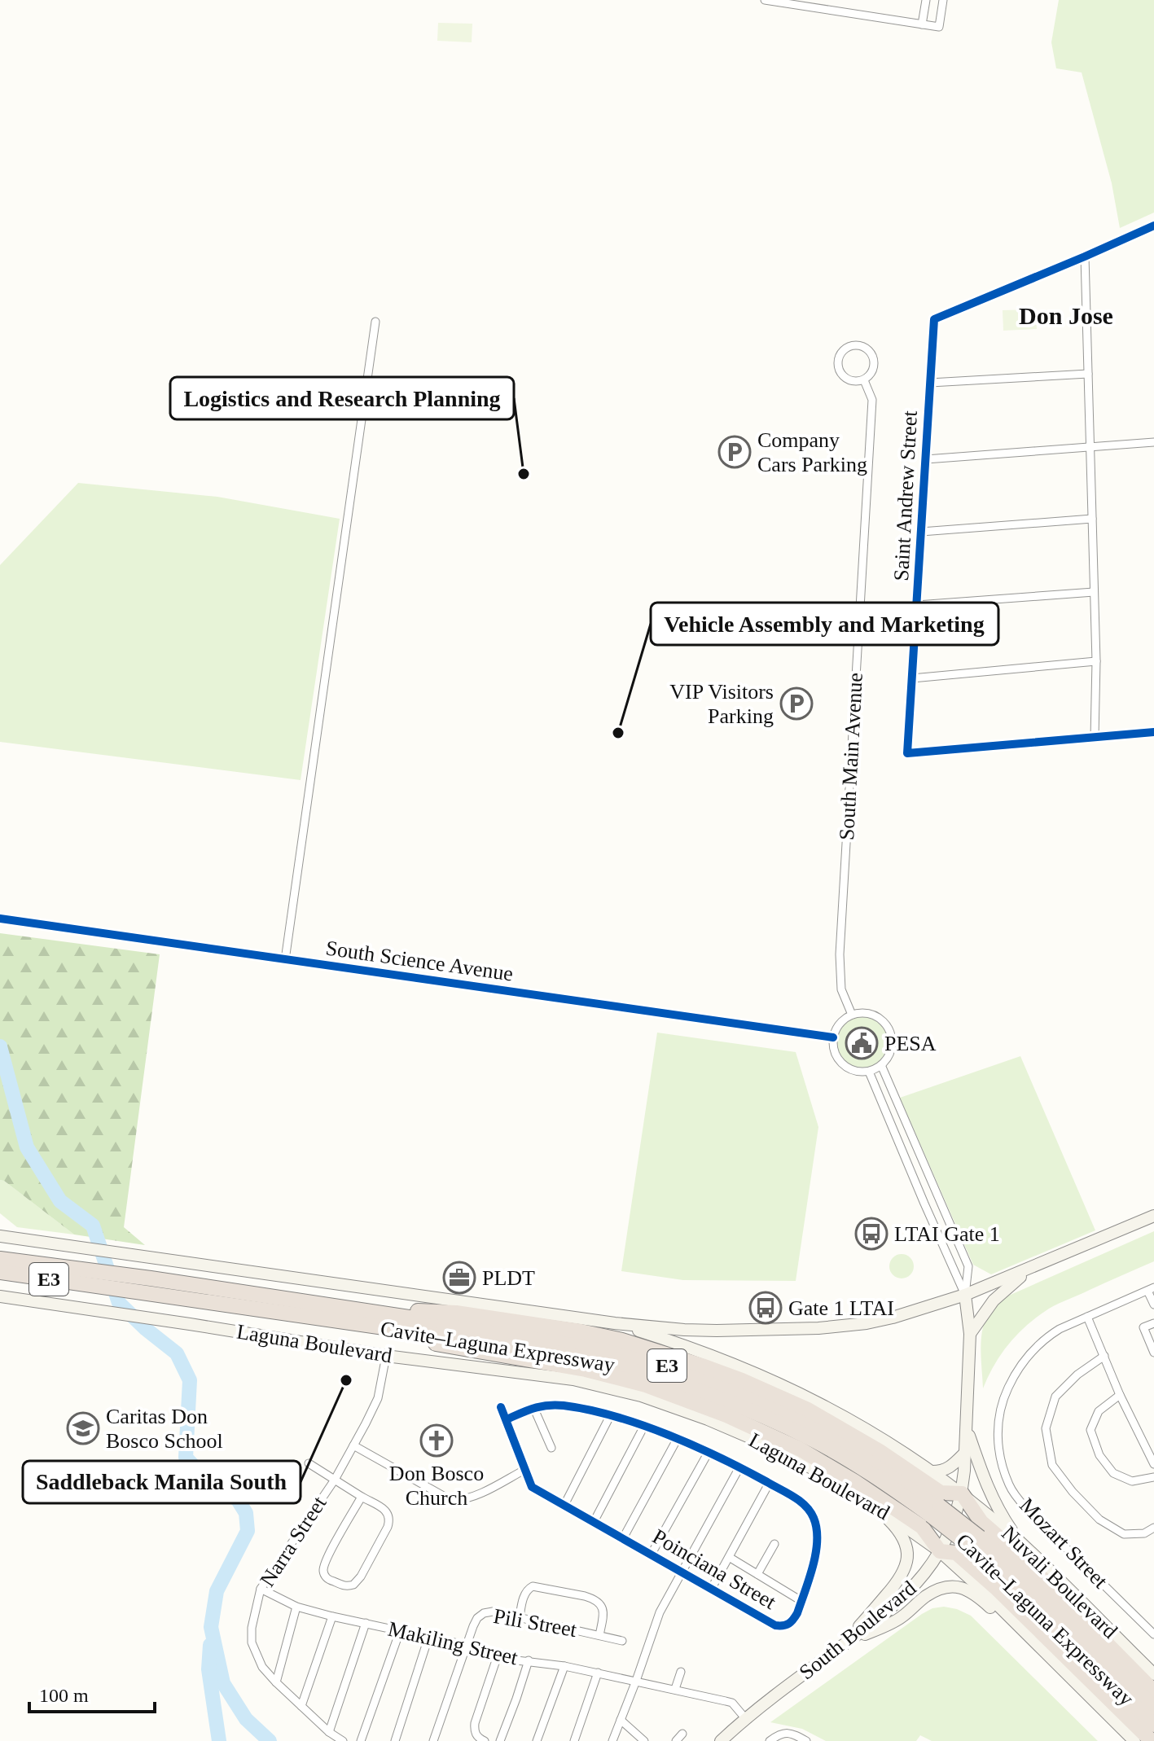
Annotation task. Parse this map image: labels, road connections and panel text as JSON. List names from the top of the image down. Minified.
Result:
{"streets":{"highway":["E3","Cavite–Laguna Expressway"],"main road":["Laguna Boulevard","Nuvali Boulevard","South Boulevard"],"street":["Saint Andrew Street","South Main Avenue","South Science Avenue","Narra Street","Mozart Street","Poinciana Street","Pili Street","Makiling Street"]},"crossings":[["South Main Avenue","South Science Avenue"],["Laguna Boulevard","Narra Street"],["Laguna Boulevard","South Boulevard"],["Narra Street","Makiling Street"],["Nuvali Boulevard","South Boulevard"],["Pili Street","Makiling Street"],["South Boulevard","Makiling Street"]],"districts":["Don Jose"],"places":{"parking":["Company Cars Parking","VIP Visitors Parking"],"other":["Logistics and Research Planning","Vehicle Assembly and Marketing","Saddleback Manila South"],"public building":["PESA"],"bus stop":["LTAI Gate 1","Gate 1 LTAI"],"office":["PLDT"],"school or university":["Caritas Don Bosco School"],"church":["Don Bosco Church"]},"scale_bar":"100 m"}
